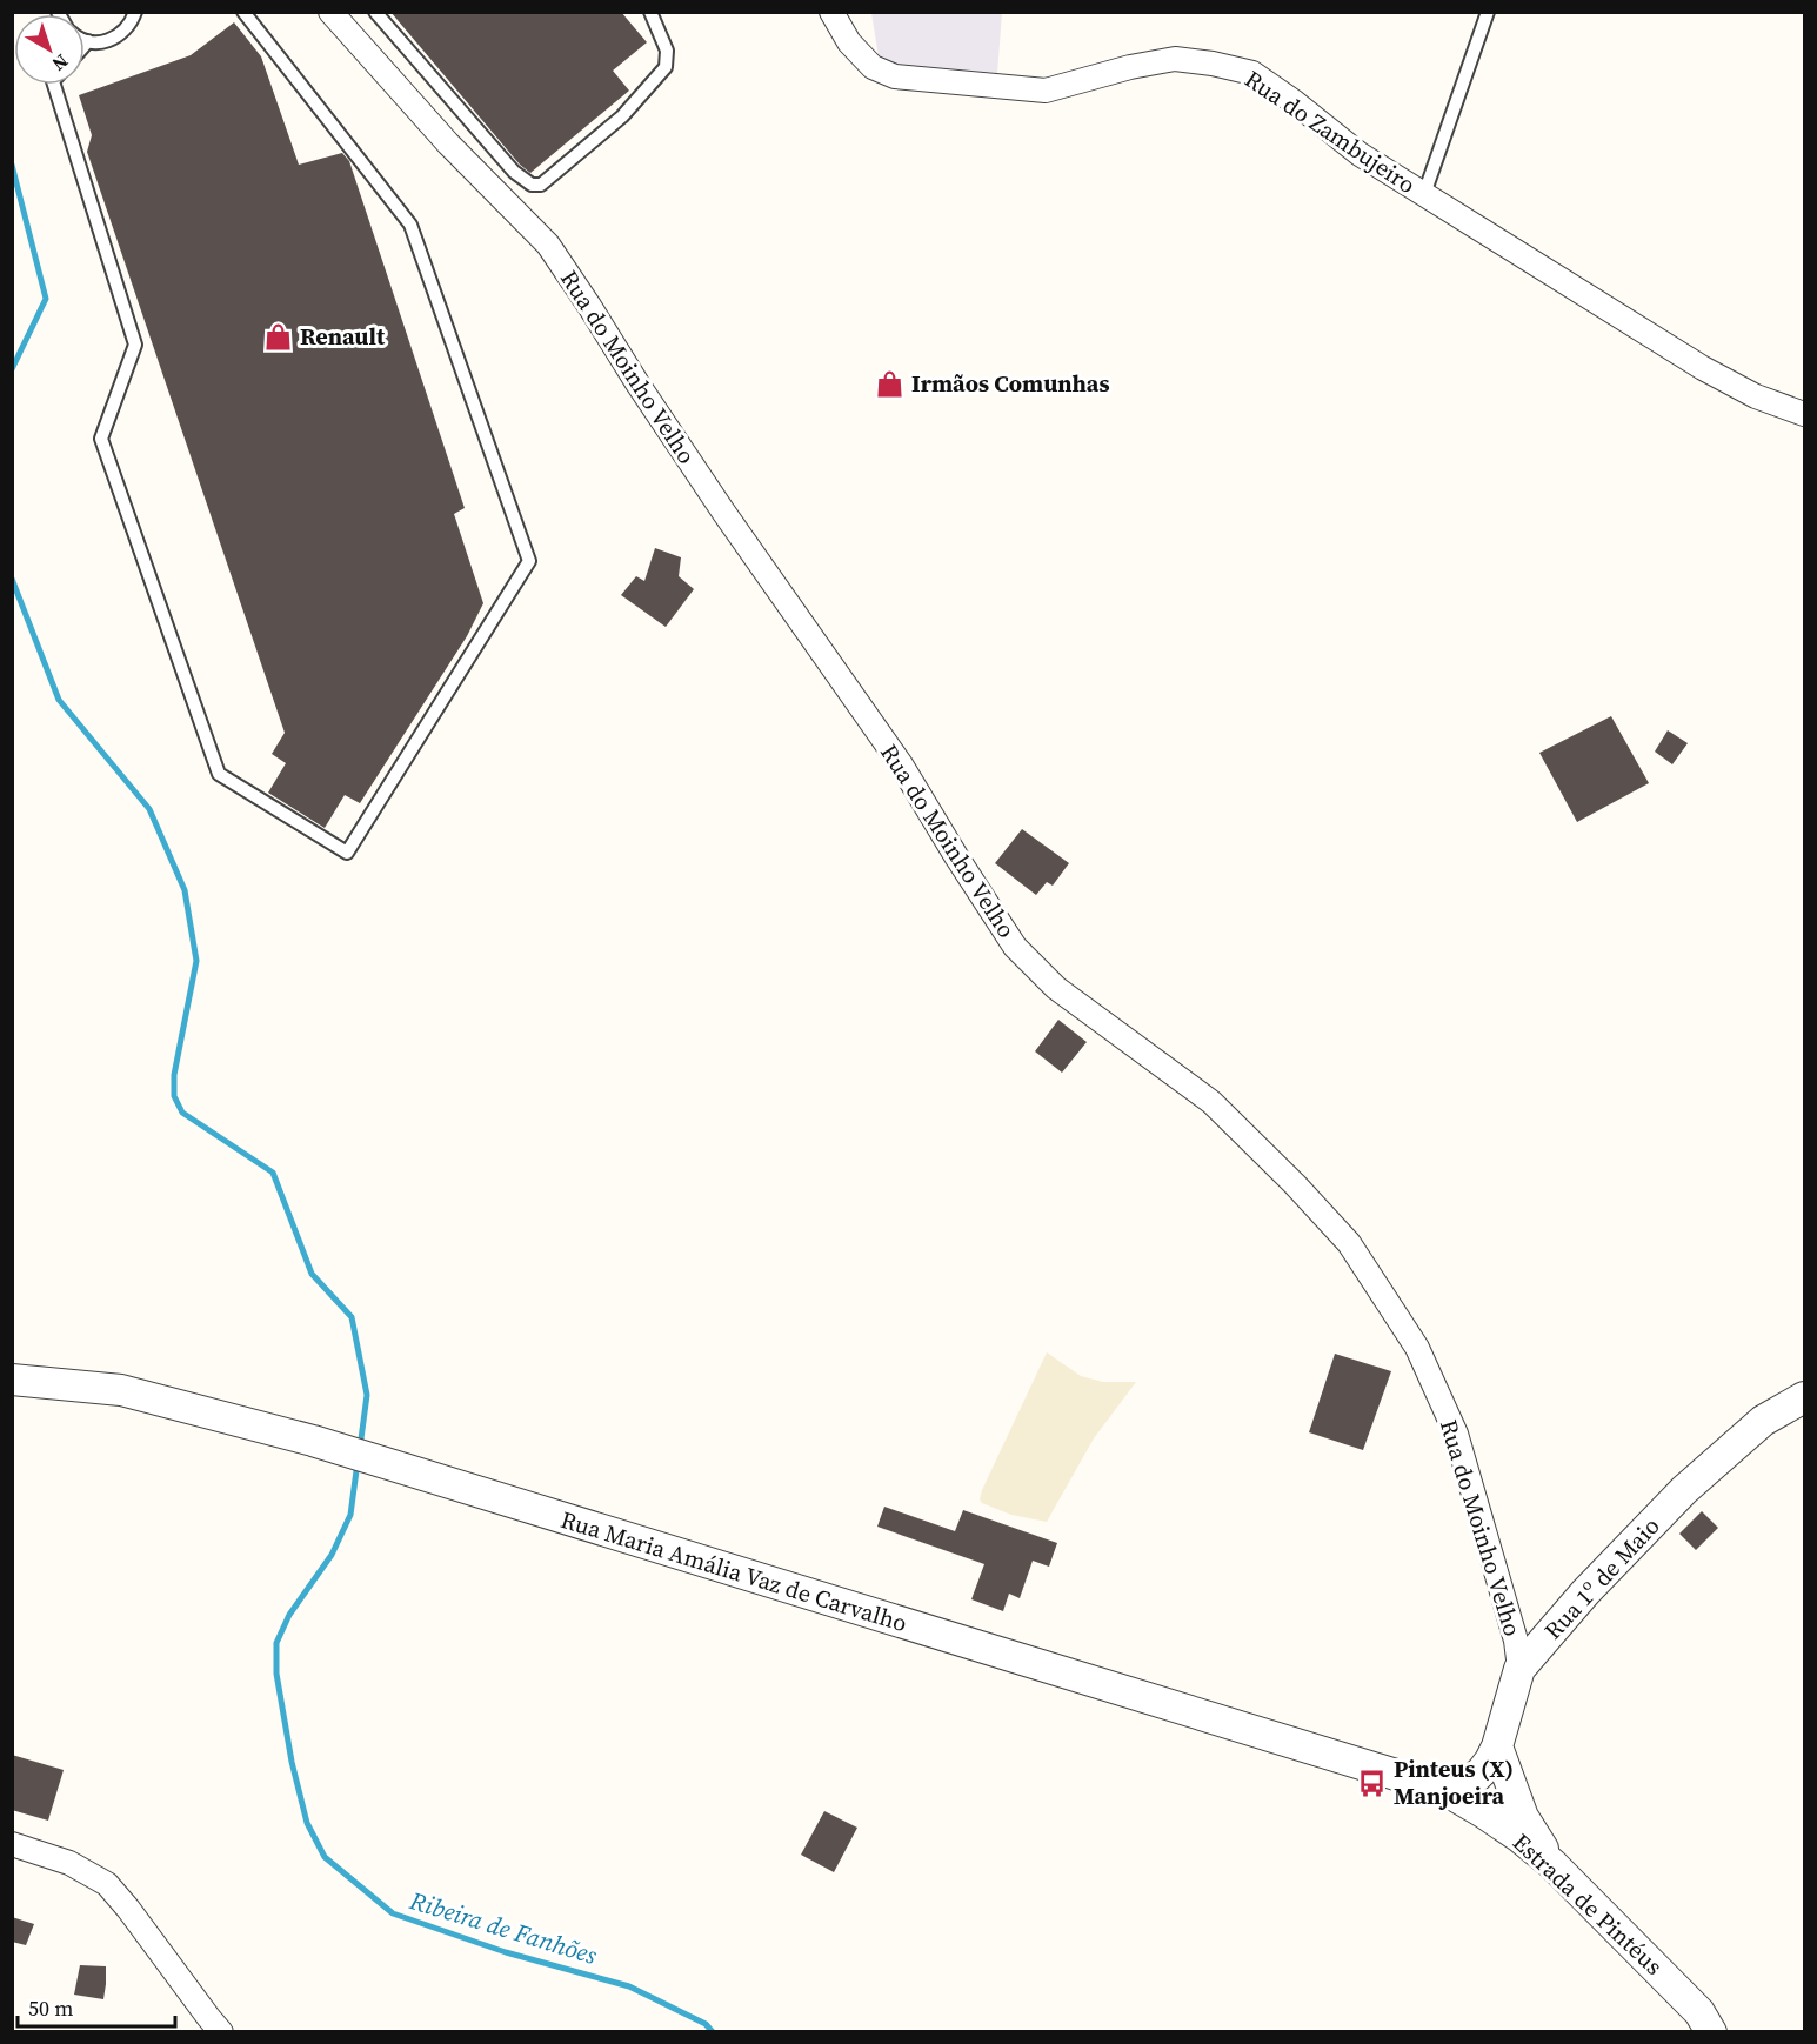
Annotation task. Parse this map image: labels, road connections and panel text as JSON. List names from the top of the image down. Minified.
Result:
{"streets":{"street":["Rua do Zambujeiro","Rua do Moinho Velho","Rua Maria Amália Vaz de Carvalho","Rua 1º de Maio","Estrada de Pintéus"]},"crossings":[["Rua do Moinho Velho","Rua 1º de Maio"],["Rua Maria Amália Vaz de Carvalho","Rua 1º de Maio"],["Rua Maria Amália Vaz de Carvalho","Estrada de Pintéus"],["Rua 1º de Maio","Estrada de Pintéus"]],"water":["Ribeira de Fanhões"],"places":{"shop":["Renault","Irmãos Comunhas"],"bus stop":["Pinteus (X) Manjoeira"]},"scale_bar":"50 m","north":"bottom right"}
